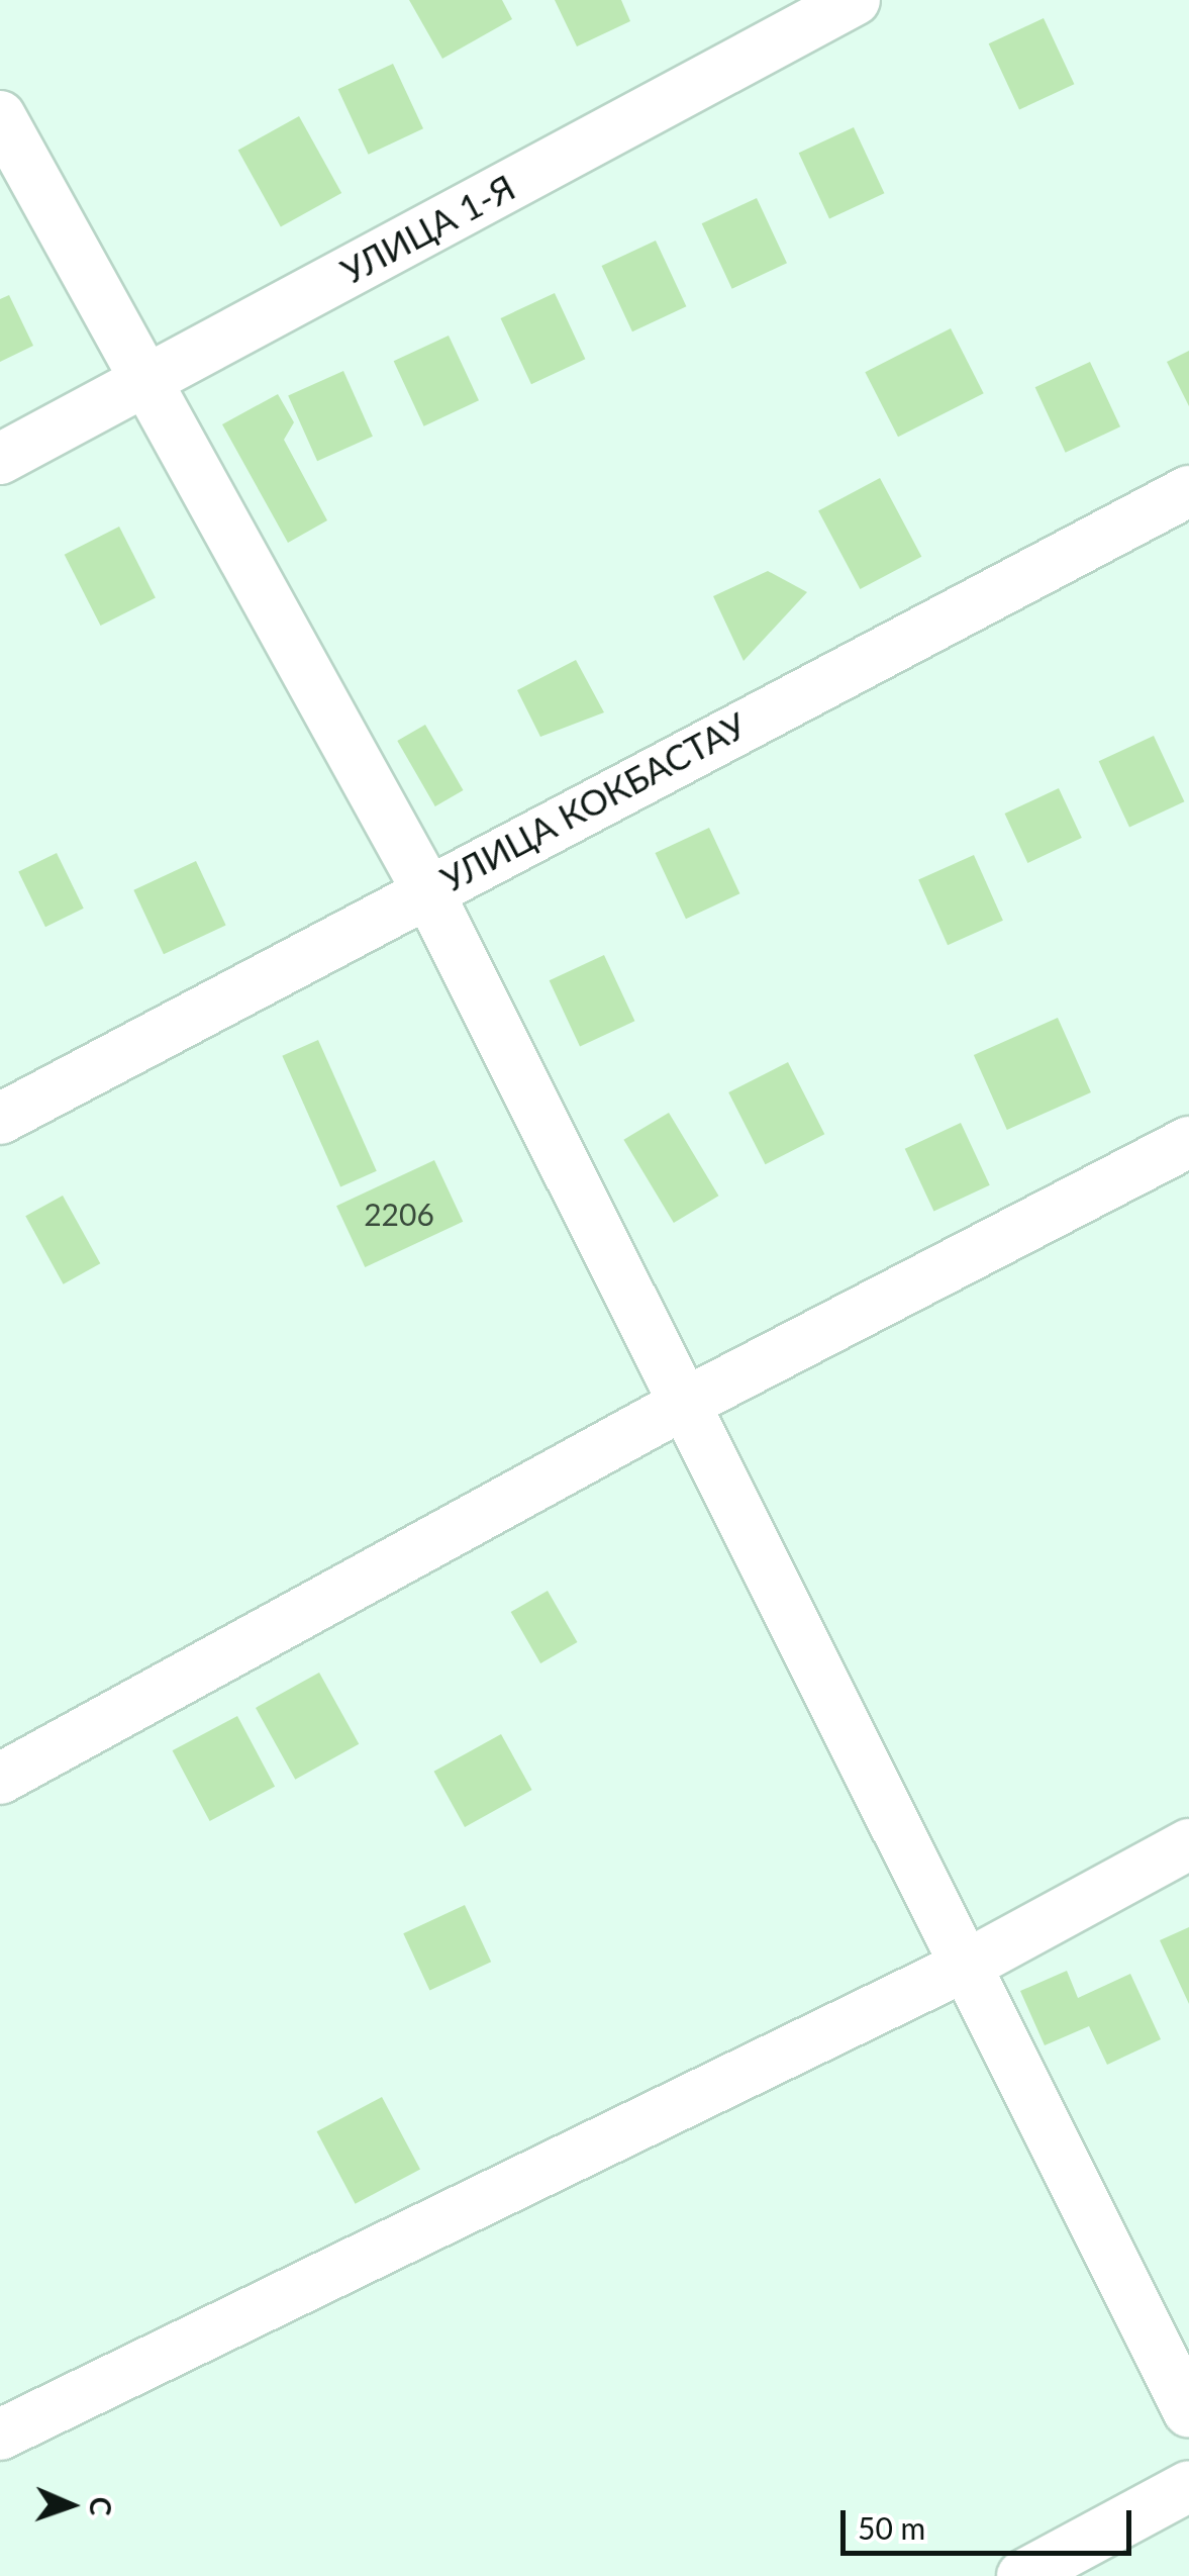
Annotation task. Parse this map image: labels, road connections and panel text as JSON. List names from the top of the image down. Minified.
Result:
{"streets":{"street":["УЛИЦА 1-Я","УЛИЦА КОКБАСТАУ"]},"house_numbers":["2206"],"scale_bar":"50 m","north":"right"}
